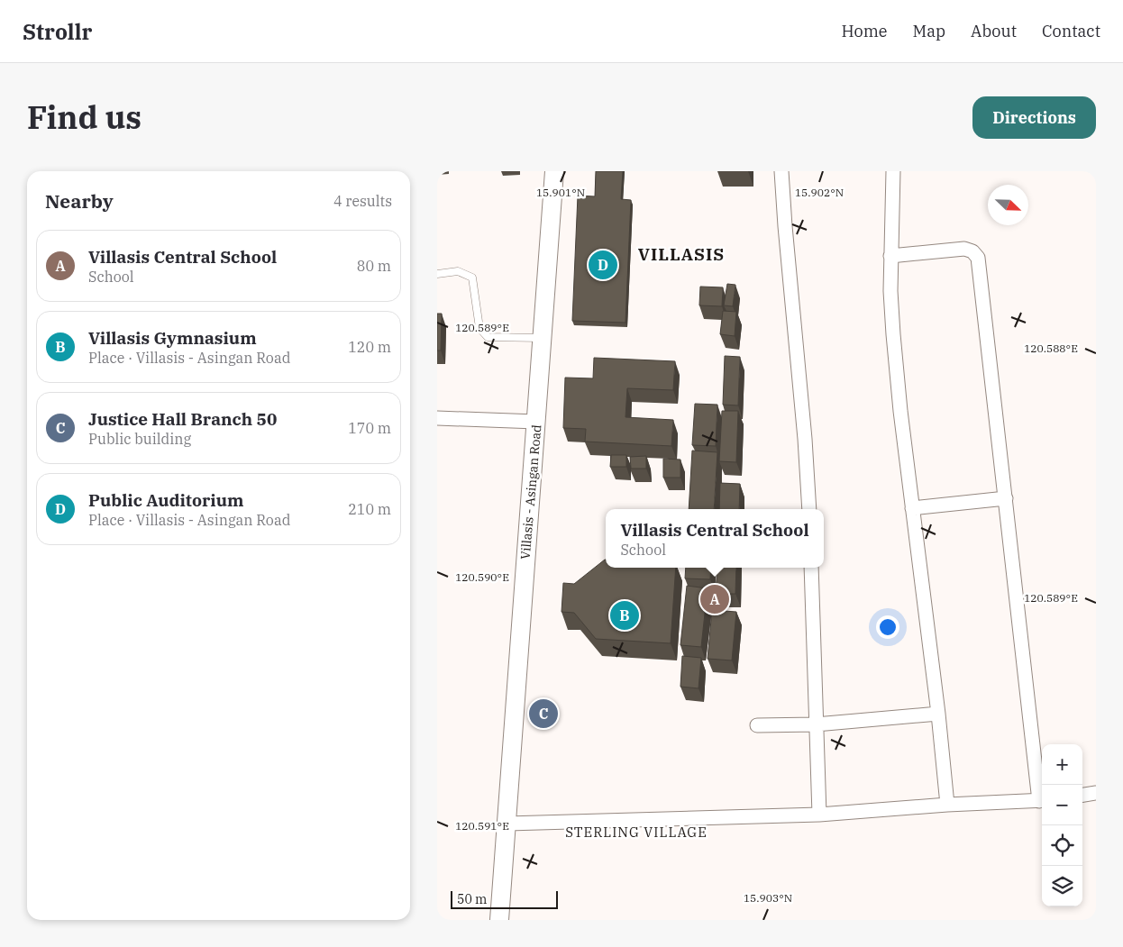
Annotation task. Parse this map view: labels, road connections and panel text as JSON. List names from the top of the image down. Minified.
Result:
{"streets":{"main road":["Villasis - Asingan Road"]},"districts":["VILLASIS","STERLING VILLAGE"],"scale_bar":"50 m","north":"bottom right","page":{"header":"Strollr","nav":["Home","Map","About","Contact"],"title":"Find us","buttons":"Directions","heading":["Nearby","4 results"],"list":[{"mark":"A","name":"Villasis Central School","note":"School","value":"80 m"},{"mark":"B","name":"Villasis Gymnasium","note":"Place · Villasis - Asingan Road","value":"120 m"},{"mark":"C","name":"Justice Hall Branch 50","note":"Public building","value":"170 m"},{"mark":"D","name":"Public Auditorium","note":"Place · Villasis - Asingan Road","value":"210 m"}],"pins":["D","A","B","C"],"popup":["Villasis Central School","School"],"map_buttons":["+","−"],"scale":"50 m"},"coordinates":["15.901°N","15.902°N","120.589°E","120.588°E","120.590°E","120.591°E","15.903°N"]}
